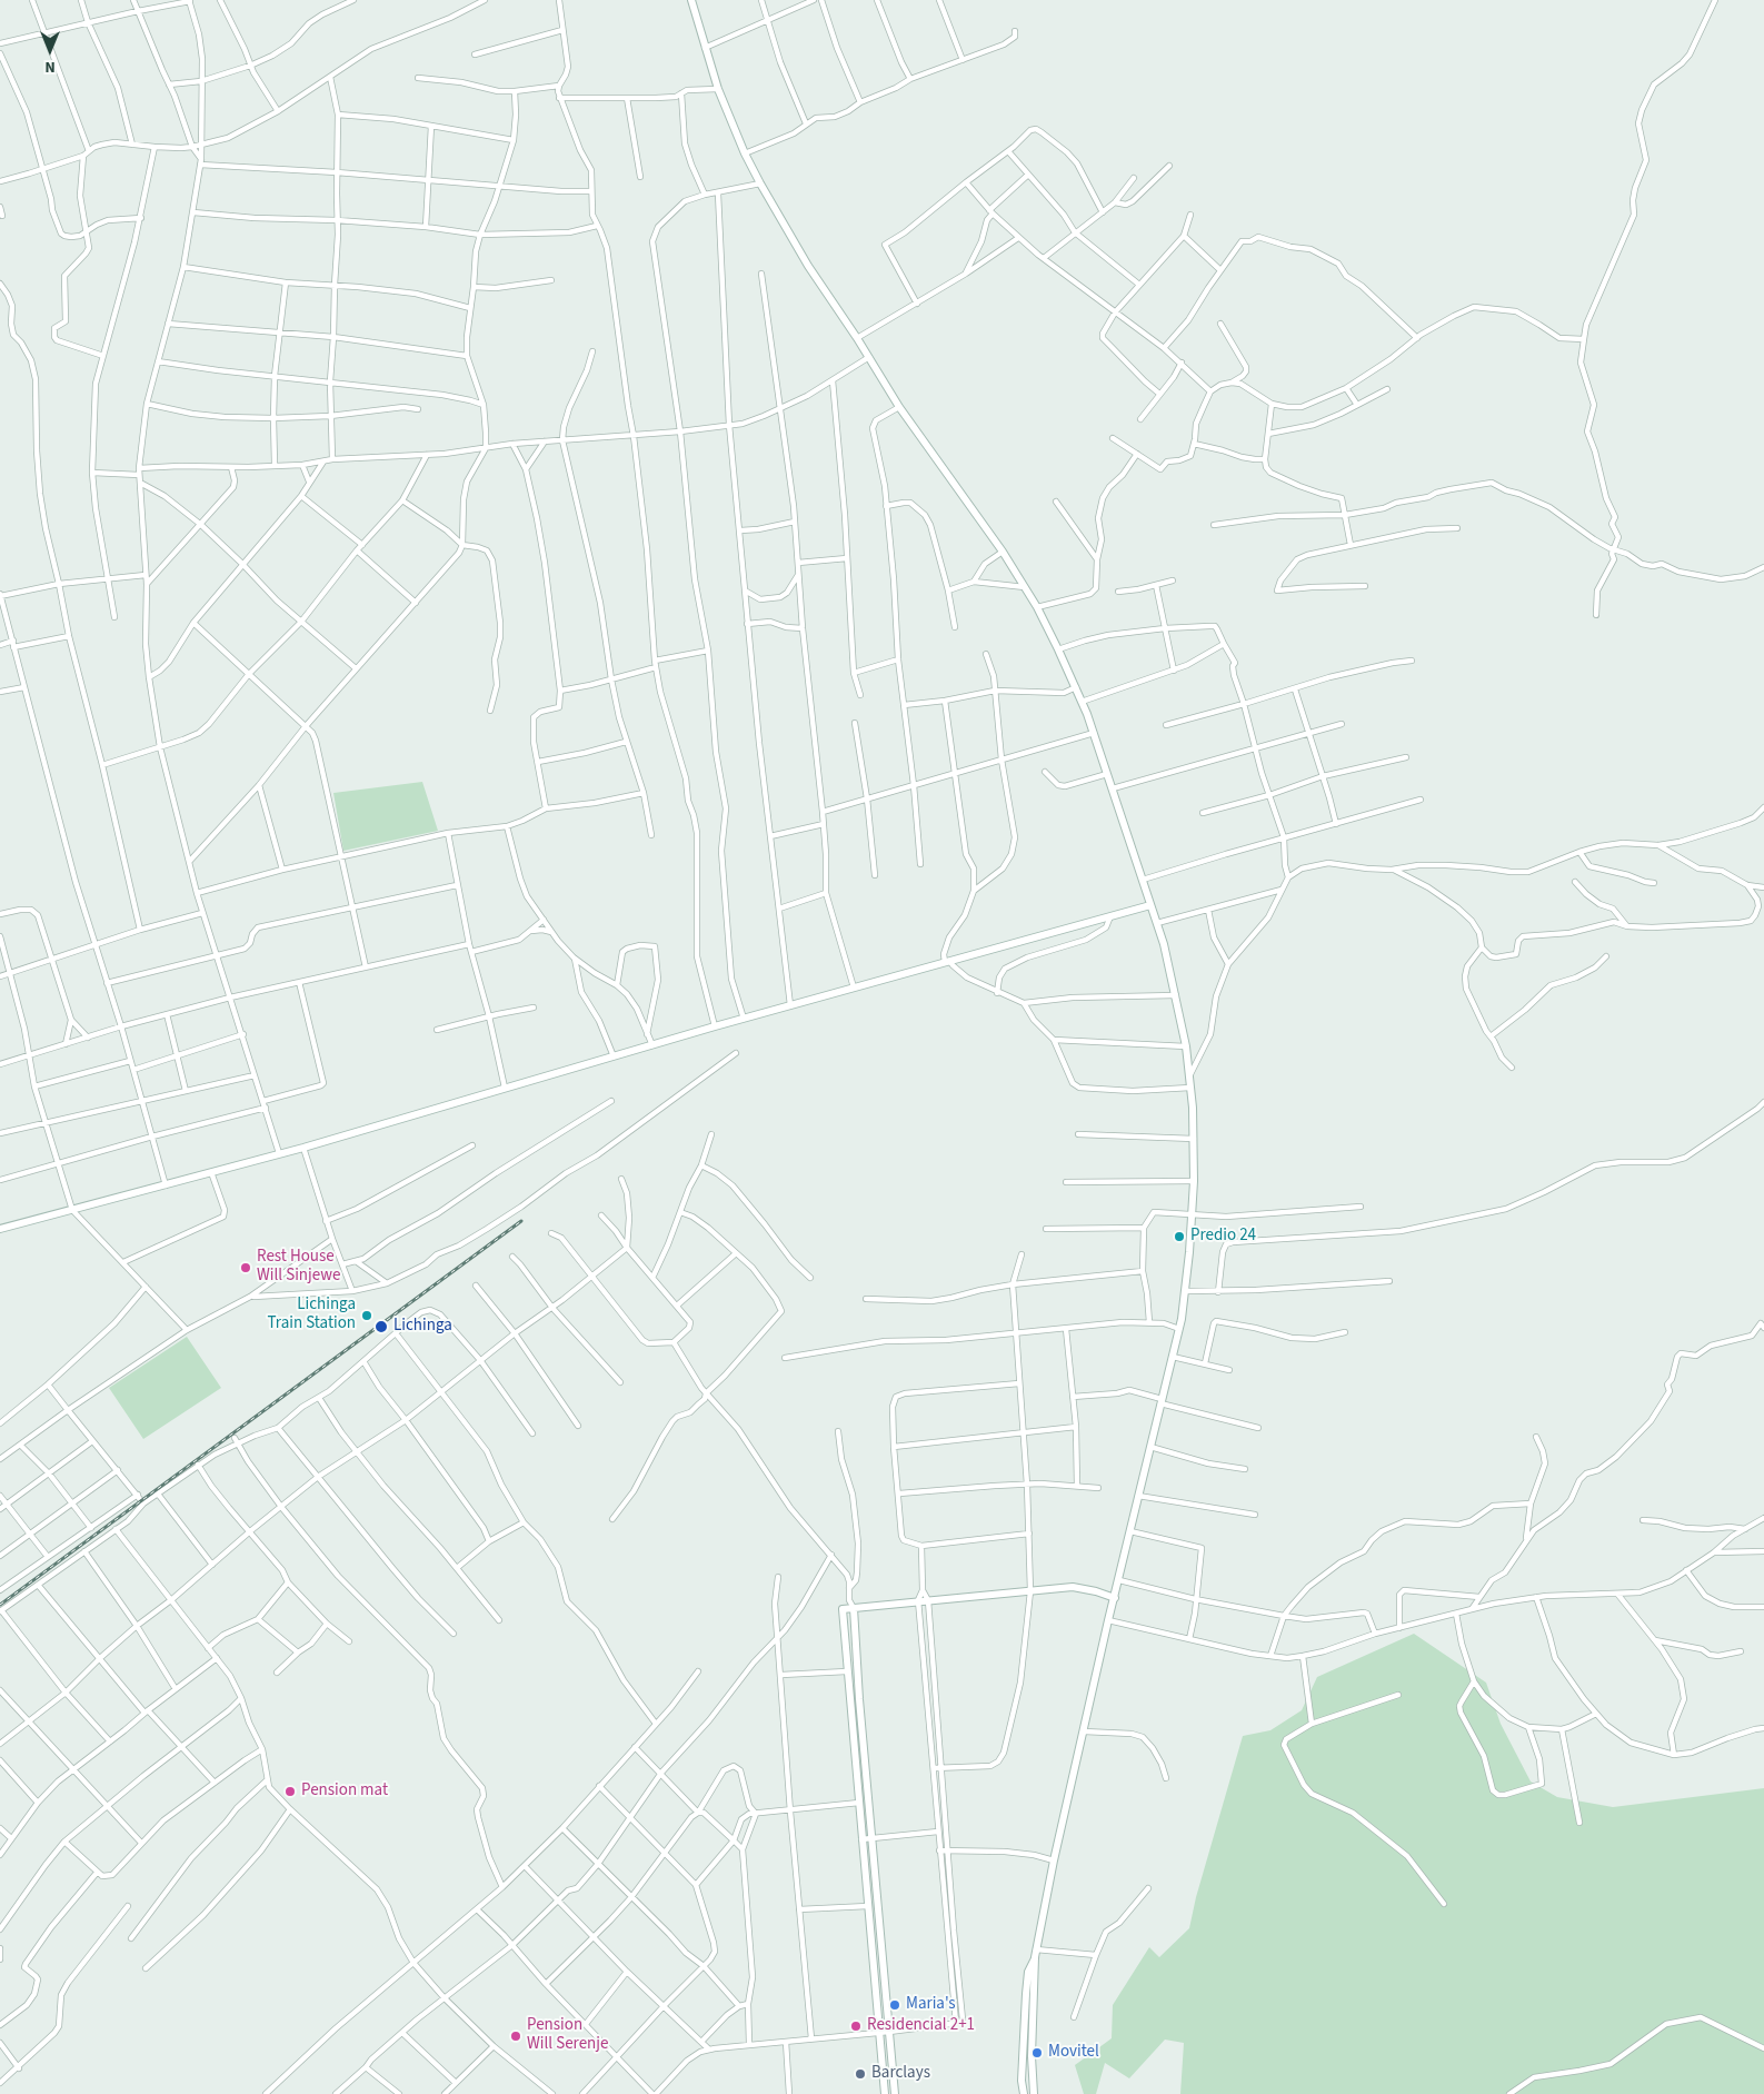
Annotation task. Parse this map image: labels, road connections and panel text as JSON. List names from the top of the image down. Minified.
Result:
{"places":["Predio 24","Rest House Will Sinjewe","Lichinga Train Station","Lichinga","Pension mat","Maria's","Residencial 2+1","Pension Will Serenje","Movitel","Barclays"],"north":"bottom"}
